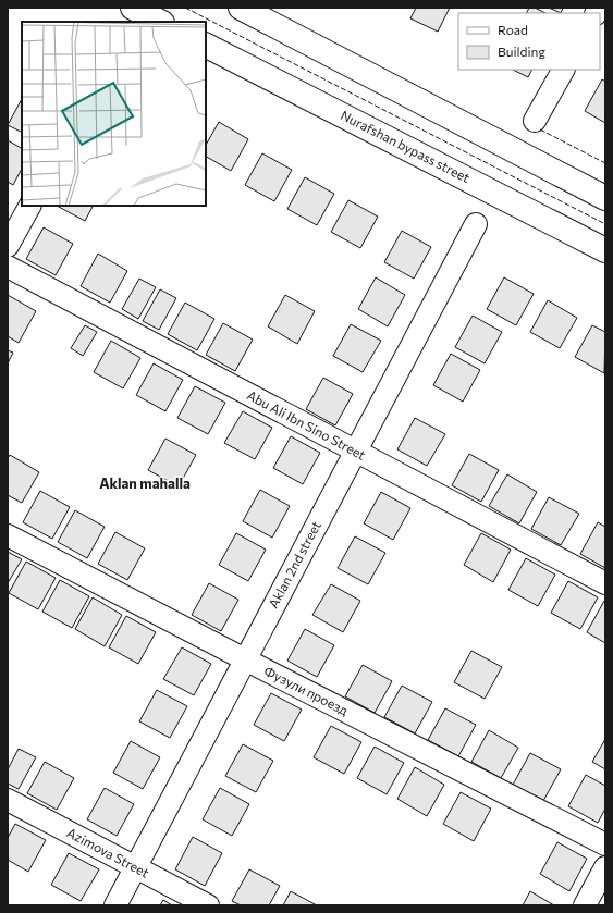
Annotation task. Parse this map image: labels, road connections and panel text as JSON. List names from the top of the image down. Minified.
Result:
{"streets":{"main road":["Nurafshan bypass street"],"street":["Abu Ali Ibn Sino Street","Аklаn 2nd street","Фузули проезд","Azimova Street"]},"crossings":[["Abu Ali Ibn Sino Street","Аklаn 2nd street"],["Аklаn 2nd street","Фузули проезд"],["Аklаn 2nd street","Azimova Street"]],"districts":["Aklan mahalla"],"legend":["Road","Building"]}
